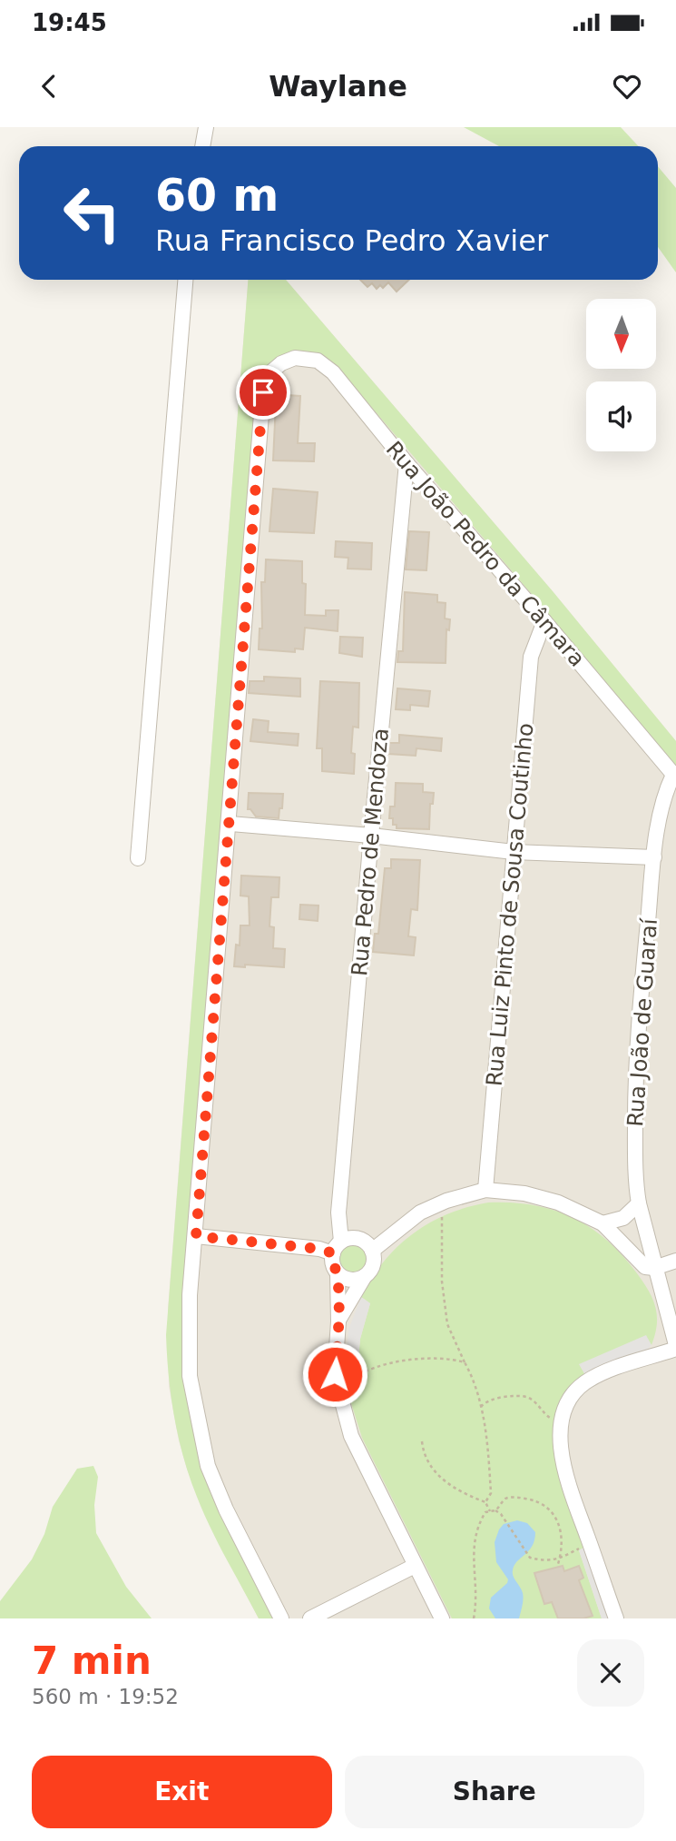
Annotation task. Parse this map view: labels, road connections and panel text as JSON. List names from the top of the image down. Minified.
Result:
{"streets":{"street":["Rua João Pedro da Câmara","Rua Pedro de Mendoza","Rua Luiz Pinto de Sousa Coutinho","Rua João de Guaraí"]},"crossings":[["Rua João Pedro da Câmara","Rua Pedro de Mendoza"],["Rua João Pedro da Câmara","Rua Luiz Pinto de Sousa Coutinho"],["Rua João Pedro da Câmara","Rua João de Guaraí"]],"north":"bottom","page":{"status":"19:45","header":"Waylane","turn":["60 m","Rua Francisco Pedro Xavier"],"heading":["7 min","560 m · 19:52"],"buttons":["Exit","Share"]}}
